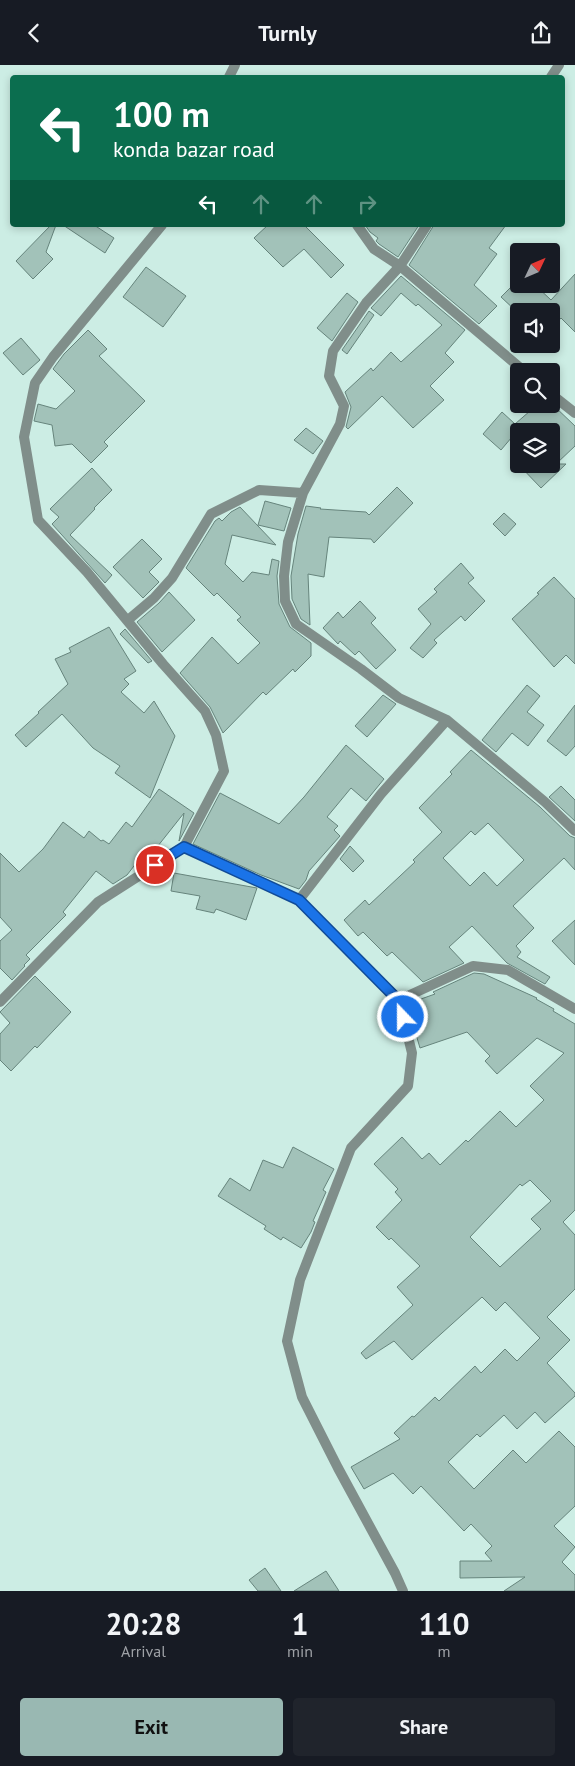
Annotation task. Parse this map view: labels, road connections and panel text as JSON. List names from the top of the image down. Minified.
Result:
{"north":"top right","page":{"header":"Turnly","turn":["100 m","konda bazar road"],"eta":["20:28","Arrival","1","min","110","m"],"buttons":["Exit","Share"]}}
